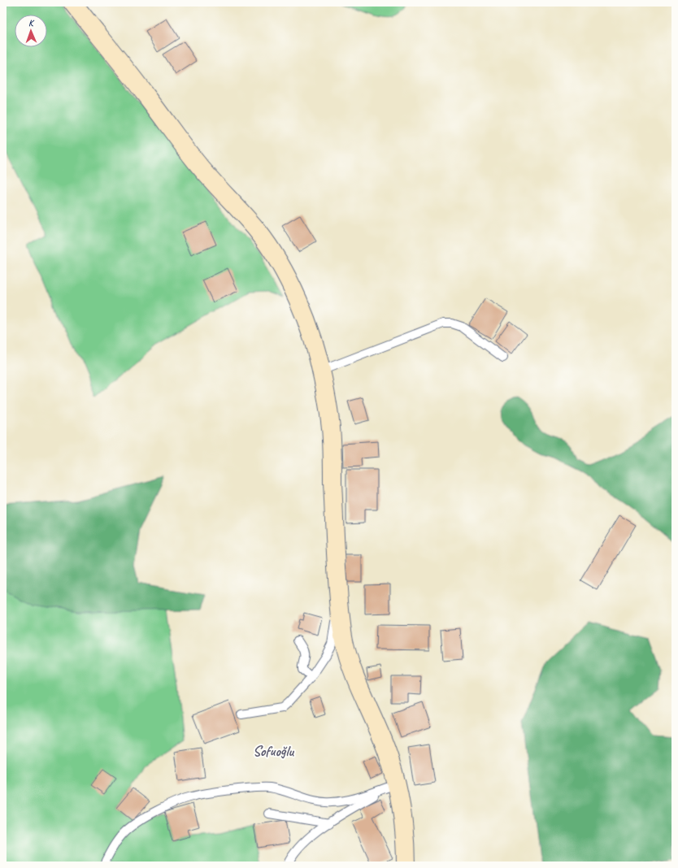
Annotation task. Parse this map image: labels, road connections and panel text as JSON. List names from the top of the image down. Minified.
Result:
{"districts":["Sofuoğlu"],"north":"top"}
